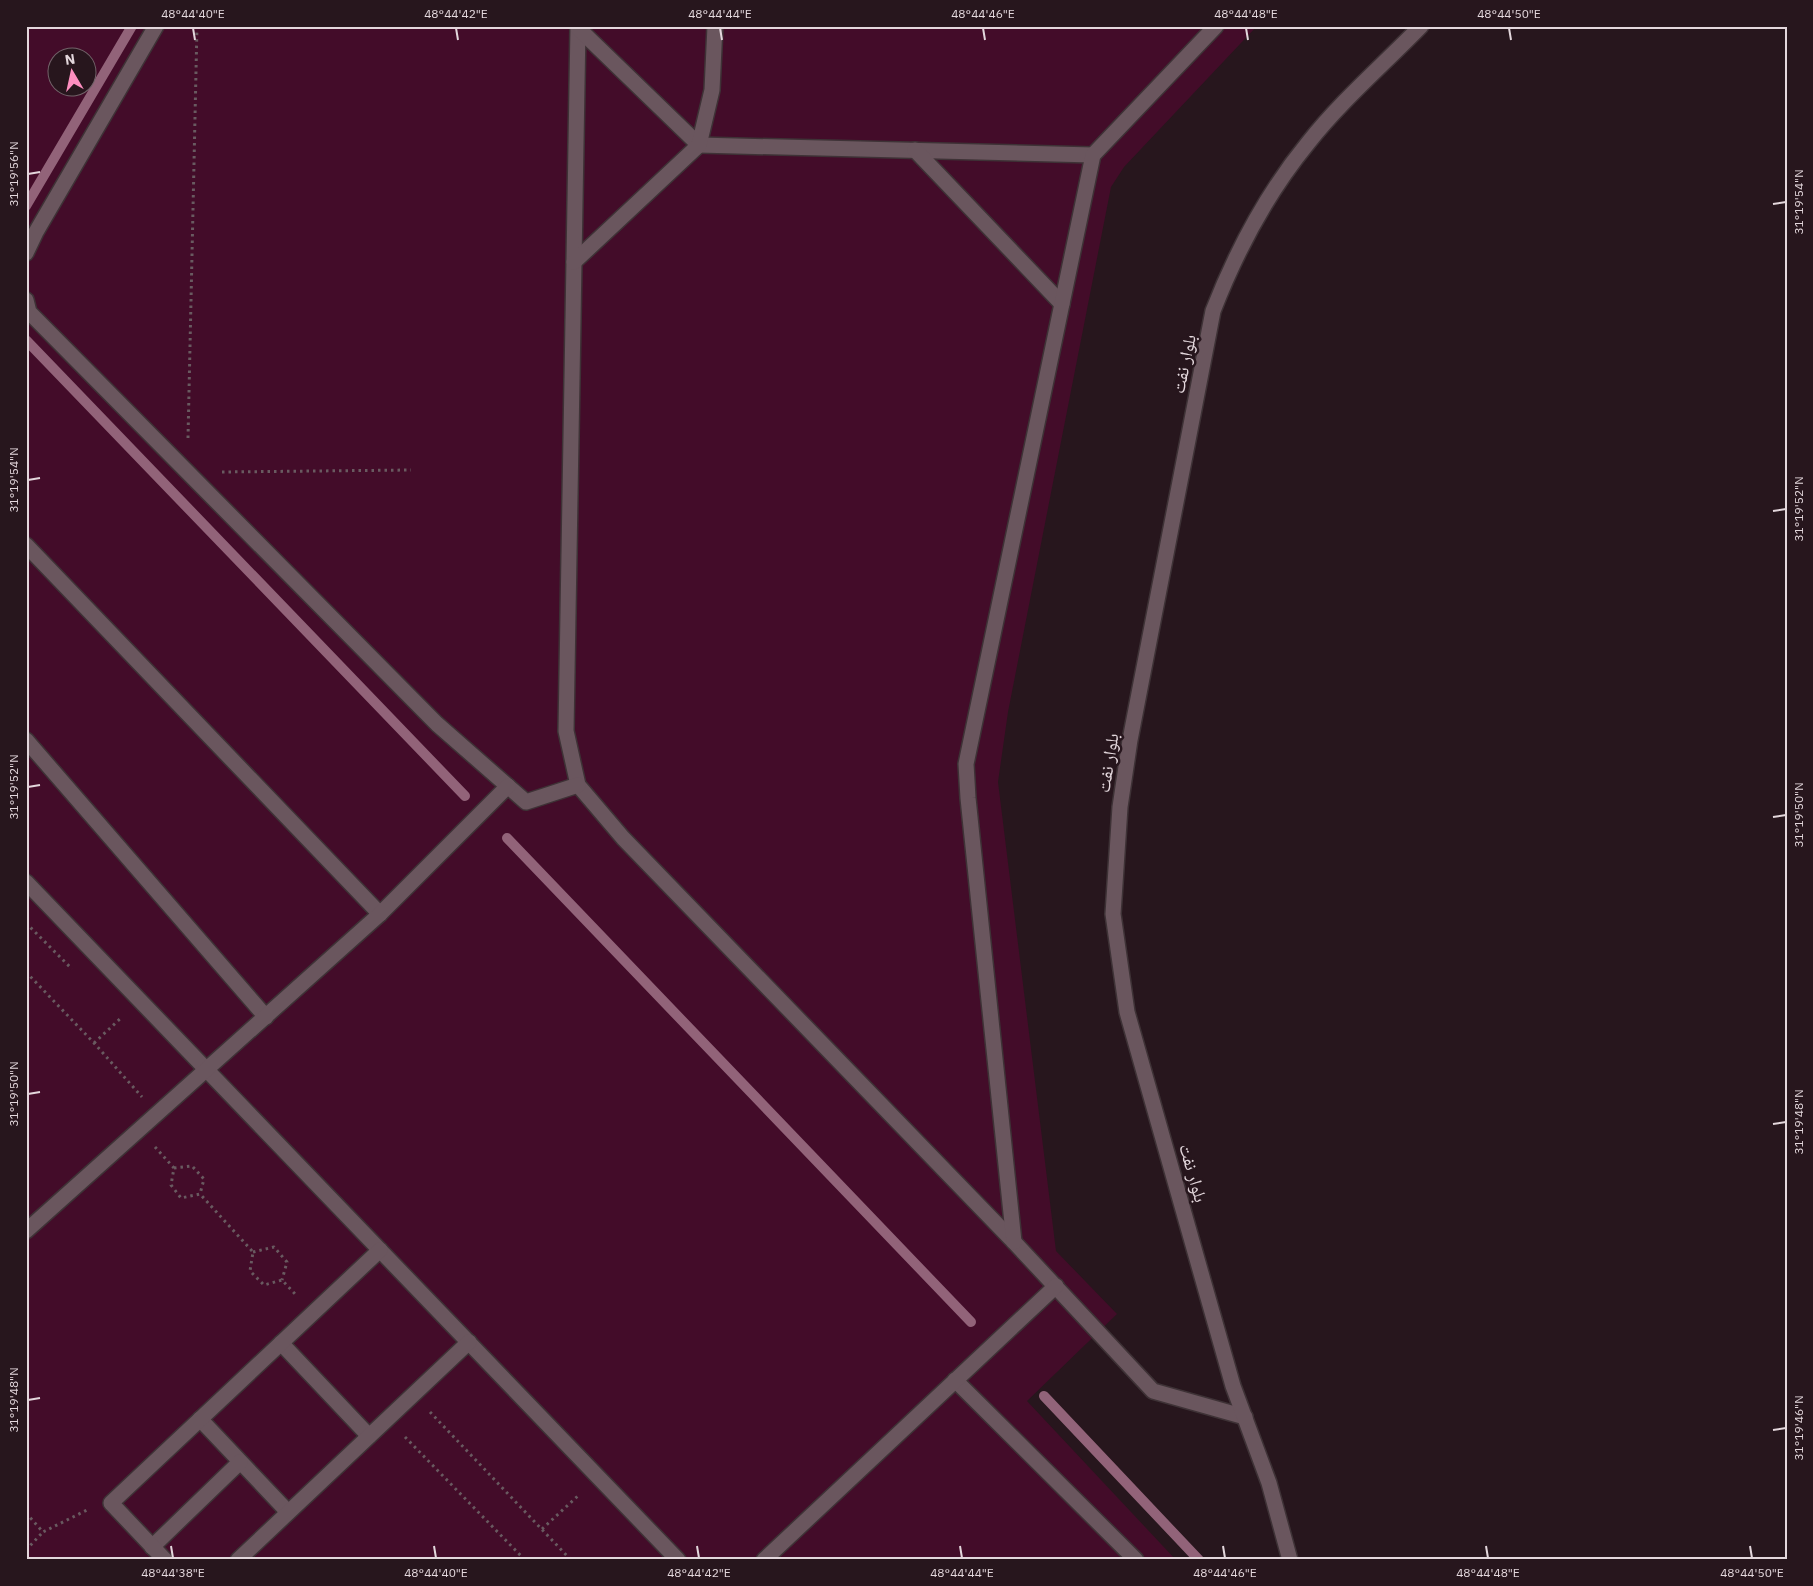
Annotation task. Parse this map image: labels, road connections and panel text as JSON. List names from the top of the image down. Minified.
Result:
{"streets":{"street":["بلوار نفت"]},"north":"top","coordinates":["48°44'40\"E","48°44'42\"E","48°44'44\"E","48°44'46\"E","48°44'48\"E","48°44'50\"E","31°19'56\"N","31°19'54\"N","31°19'52\"N","31°19'50\"N","31°19'48\"N","31°19'46\"N","48°44'38\"E"]}
